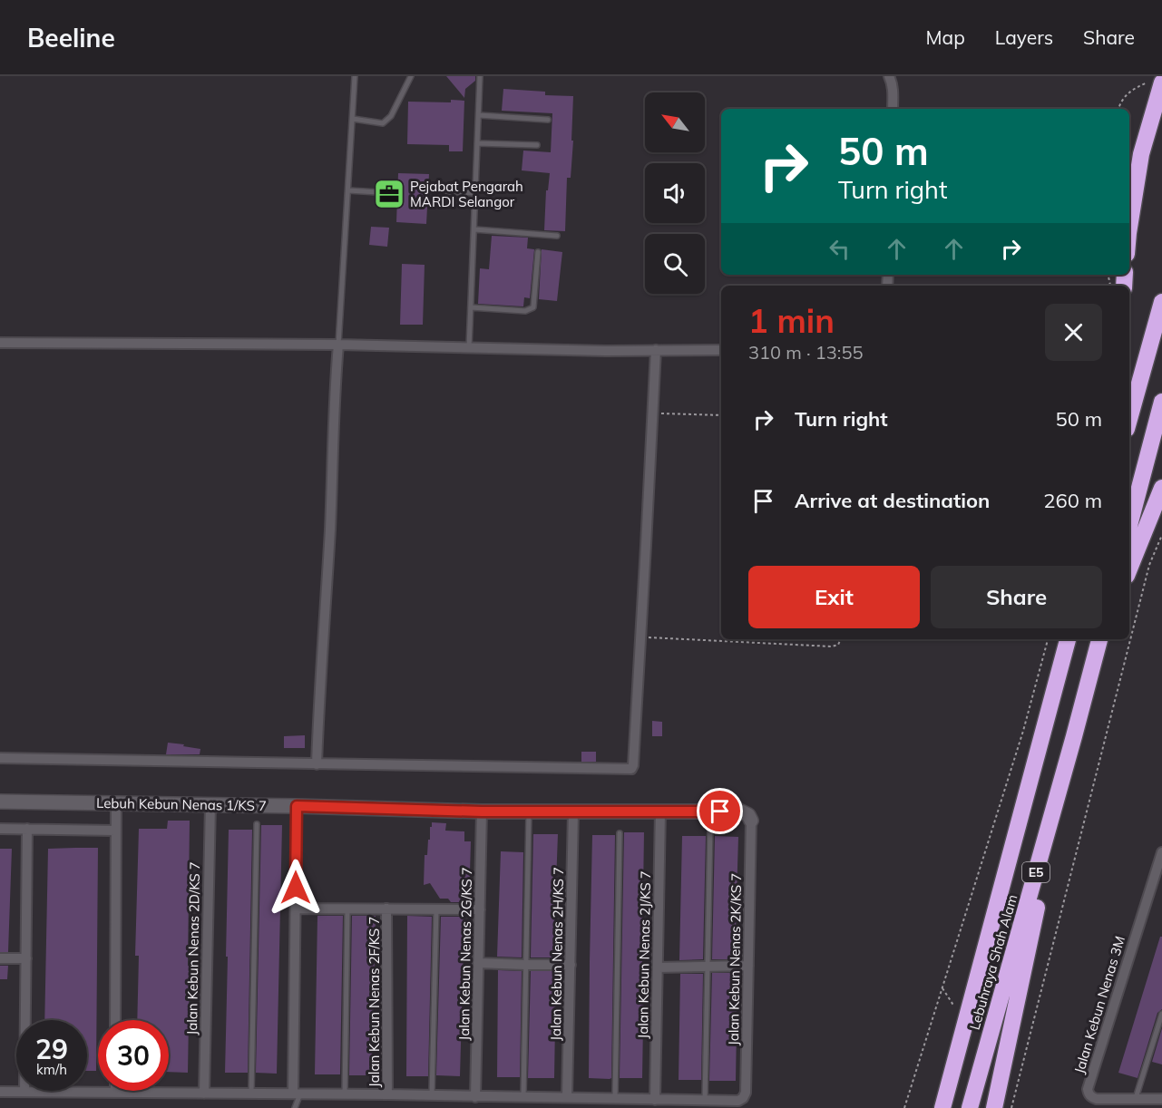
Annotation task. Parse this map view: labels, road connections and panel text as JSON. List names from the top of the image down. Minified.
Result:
{"streets":{"highway":["E5","Lebuhraya Shah Alam"],"street":["Lebuh Kebun Nenas 1/KS 7","Jalan Kebun Nenas 2D/KS 7","Jalan Kebun Nenas 2G/KS 7","Jalan Kebun Nenas 2H/KS 7","Jalan Kebun Nenas 2J/KS 7","Jalan Kebun Nenas 2K/KS 7","Jalan Kebun Nenas 2F/KS 7","Jalan Kebun Nenas 3M"]},"crossings":[["Lebuh Kebun Nenas 1/KS 7","Jalan Kebun Nenas 2D/KS 7"],["Lebuh Kebun Nenas 1/KS 7","Jalan Kebun Nenas 2G/KS 7"],["Lebuh Kebun Nenas 1/KS 7","Jalan Kebun Nenas 2H/KS 7"],["Lebuh Kebun Nenas 1/KS 7","Jalan Kebun Nenas 2J/KS 7"],["Lebuh Kebun Nenas 1/KS 7","Jalan Kebun Nenas 2K/KS 7"]],"places":{"office":["Pejabat Pengarah MARDI Selangor"]},"north":"top left","page":{"header":"Beeline","nav":["Map","Layers","Share"],"turn":["50 m","Turn right"],"heading":["1 min","310 m · 13:55"],"list":[{"name":"Turn right","value":"50 m"},{"name":"Arrive at destination","value":"260 m"}],"buttons":["Exit","Share"],"speed":"29 km/h","limit":"30"}}
